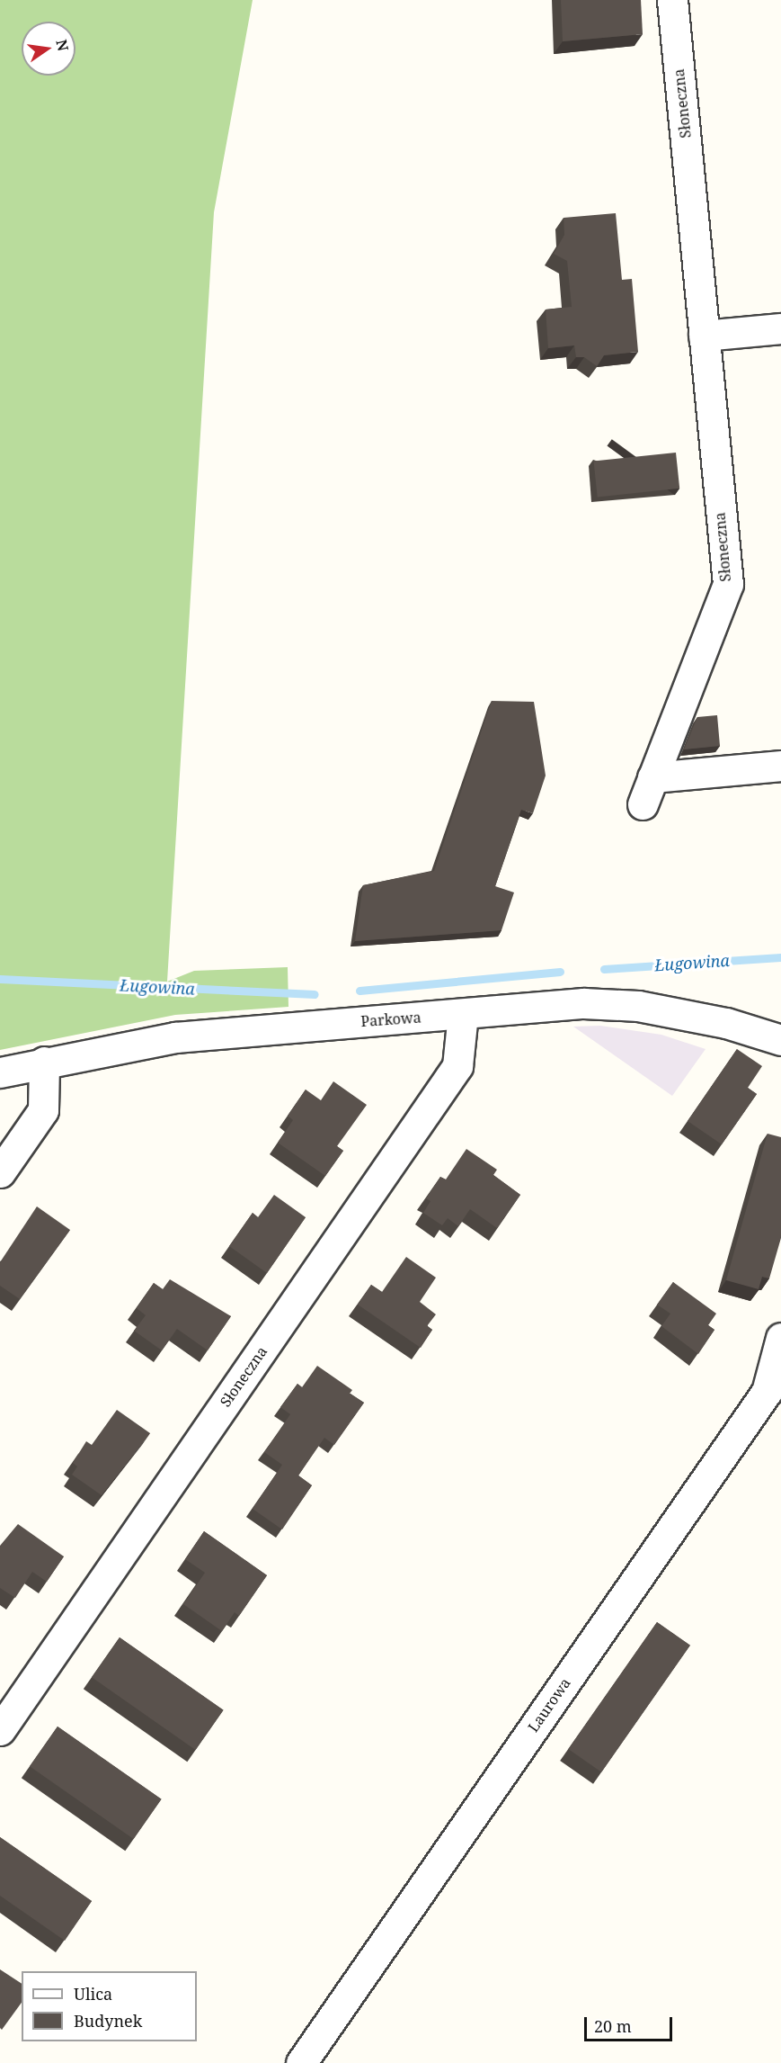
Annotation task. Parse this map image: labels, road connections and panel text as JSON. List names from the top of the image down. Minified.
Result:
{"streets":{"street":["Słoneczna","Parkowa","Laurowa"]},"crossings":[["Słoneczna","Parkowa"]],"water":["Ługowina"],"legend":["Ulica","Budynek"],"scale_bar":"20 m","north":"right"}
